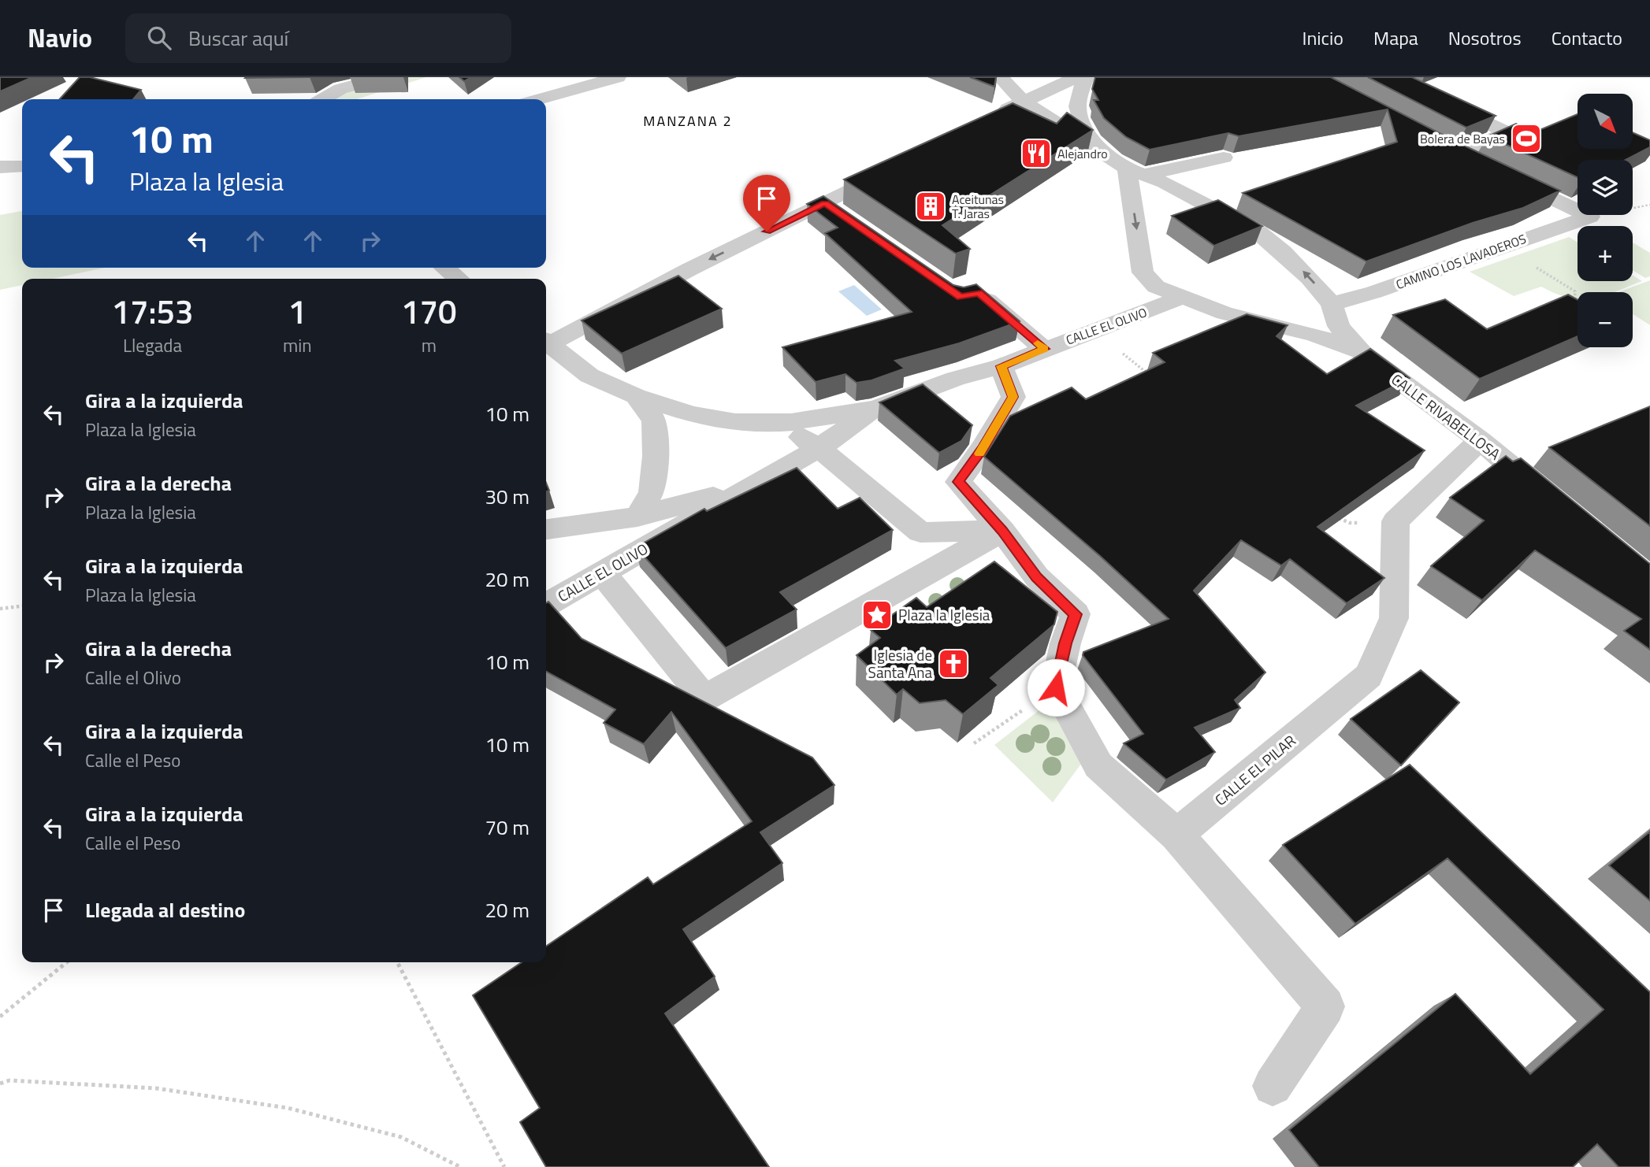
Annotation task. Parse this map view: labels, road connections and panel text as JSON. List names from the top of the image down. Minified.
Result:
{"streets":{"street":["CAMINO LOS LAVADEROS","CALLE EL OLIVO","CALLE RIVABELLOSA","CALLE EL PILAR"]},"crossings":[["CAMINO LOS LAVADEROS","CALLE RIVABELLOSA"],["CALLE EL OLIVO","CALLE RIVABELLOSA"]],"districts":["MANZANA 2"],"places":{"sports":["Bolera de Bayas"],"restaurant":["Alejandro"],"building":["Aceitunas T. Jaras"],"place":["Plaza la Iglesia"],"church":["Iglesia de Santa Ana"]},"north":"bottom right","page":{"header":"Navio","search":"Buscar aquí","nav":["Inicio","Mapa","Nosotros","Contacto"],"map_buttons":["+","−"],"turn":["10 m","Plaza la Iglesia"],"eta":["17:53","Llegada","1","min","170","m"],"list":[{"name":"Gira a la izquierda","note":"Plaza la Iglesia","value":"10 m"},{"name":"Gira a la derecha","note":"Plaza la Iglesia","value":"30 m"},{"name":"Gira a la izquierda","note":"Plaza la Iglesia","value":"20 m"},{"name":"Gira a la derecha","note":"Calle el Olivo","value":"10 m"},{"name":"Gira a la izquierda","note":"Calle el Peso","value":"10 m"},{"name":"Gira a la izquierda","note":"Calle el Peso","value":"70 m"},{"name":"Llegada al destino","value":"20 m"}]}}
